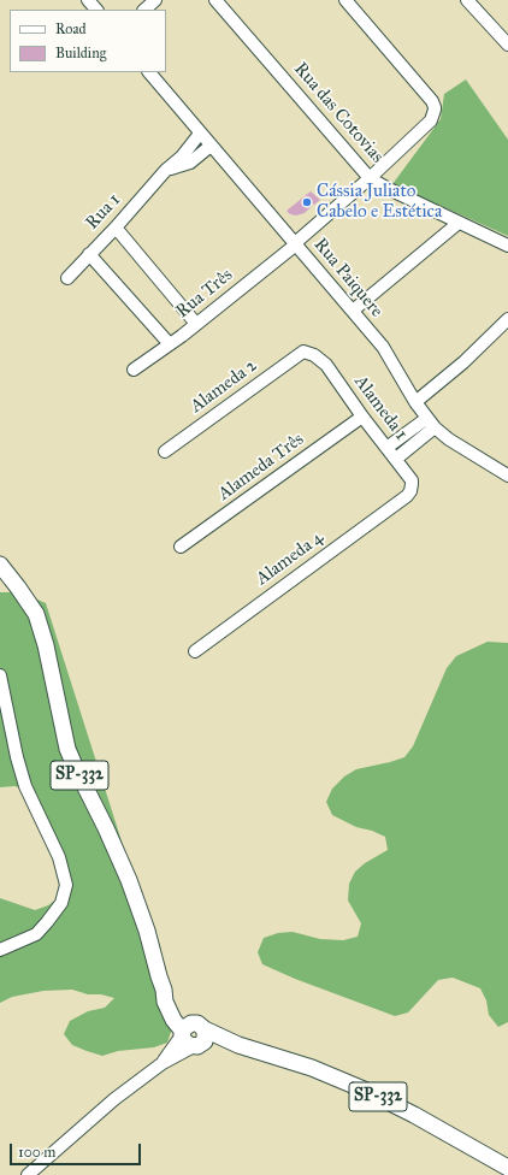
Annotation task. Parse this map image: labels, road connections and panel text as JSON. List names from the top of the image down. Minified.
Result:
{"streets":{"main road":["SP-332"],"street":["Rua das Cotovias","Rua 1","Rua Paiquere","Rua Três","Alameda 2","Alameda 1","Alameda Três","Alameda 4"]},"crossings":[["Rua das Cotovias","Rua Três"],["Rua 1","Rua Paiquere"],["Rua Paiquere","Rua Três"],["Alameda 2","Alameda 1"],["Alameda 1","Alameda Três"],["Alameda 1","Alameda 4"]],"places":["Cássia Juliato Cabelo e Estética"],"legend":["Road","Building"],"scale_bar":"100 m"}
